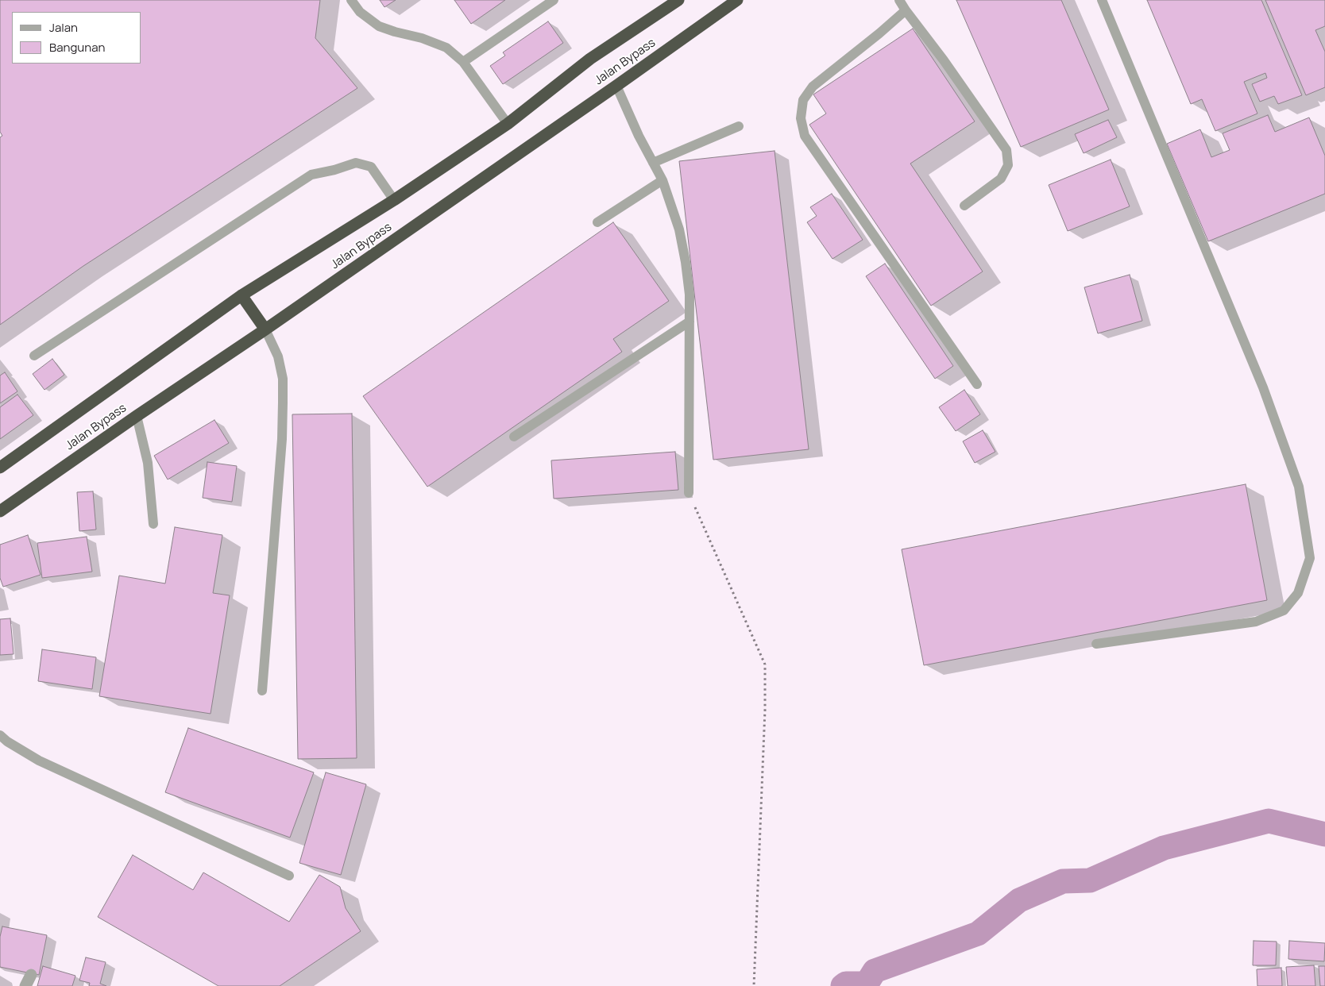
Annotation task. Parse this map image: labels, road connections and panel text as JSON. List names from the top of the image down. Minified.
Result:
{"streets":{"highway":["Jalan Bypass"]},"legend":["Jalan","Bangunan"]}
